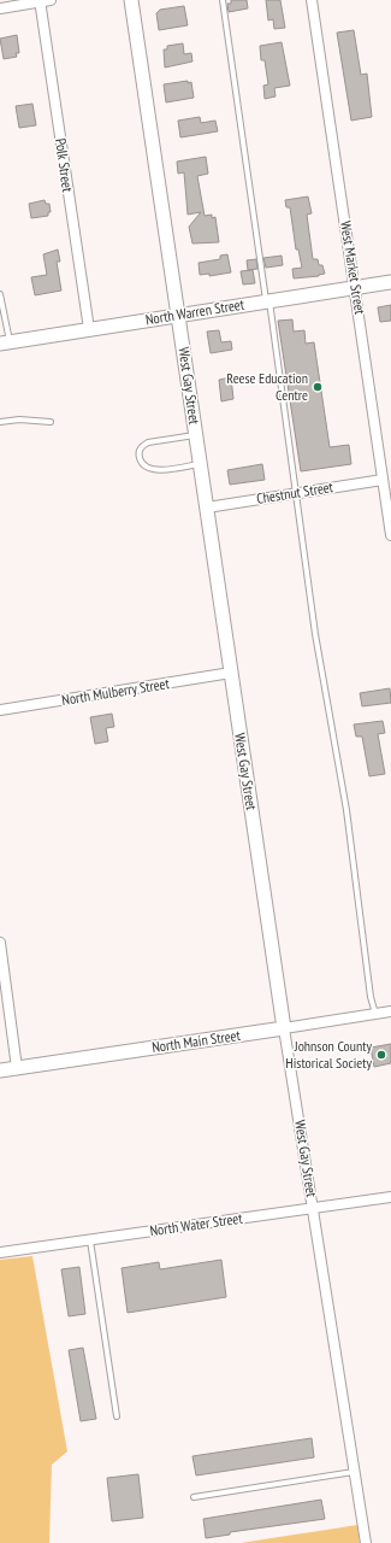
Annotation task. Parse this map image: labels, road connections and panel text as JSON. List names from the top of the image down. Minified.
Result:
{"streets":{"street":["Polk Street","West Market Street","North Warren Street","West Gay Street","Chestnut Street","North Mulberry Street","North Main Street","North Water Street"]},"crossings":[["Polk Street","North Warren Street"],["West Market Street","North Warren Street"],["West Market Street","Chestnut Street"],["North Warren Street","West Gay Street"],["West Gay Street","Chestnut Street"],["West Gay Street","North Mulberry Street"],["West Gay Street","North Main Street"],["West Gay Street","North Water Street"]],"places":["Reese Education Centre","Johnson County Historical Society"]}
